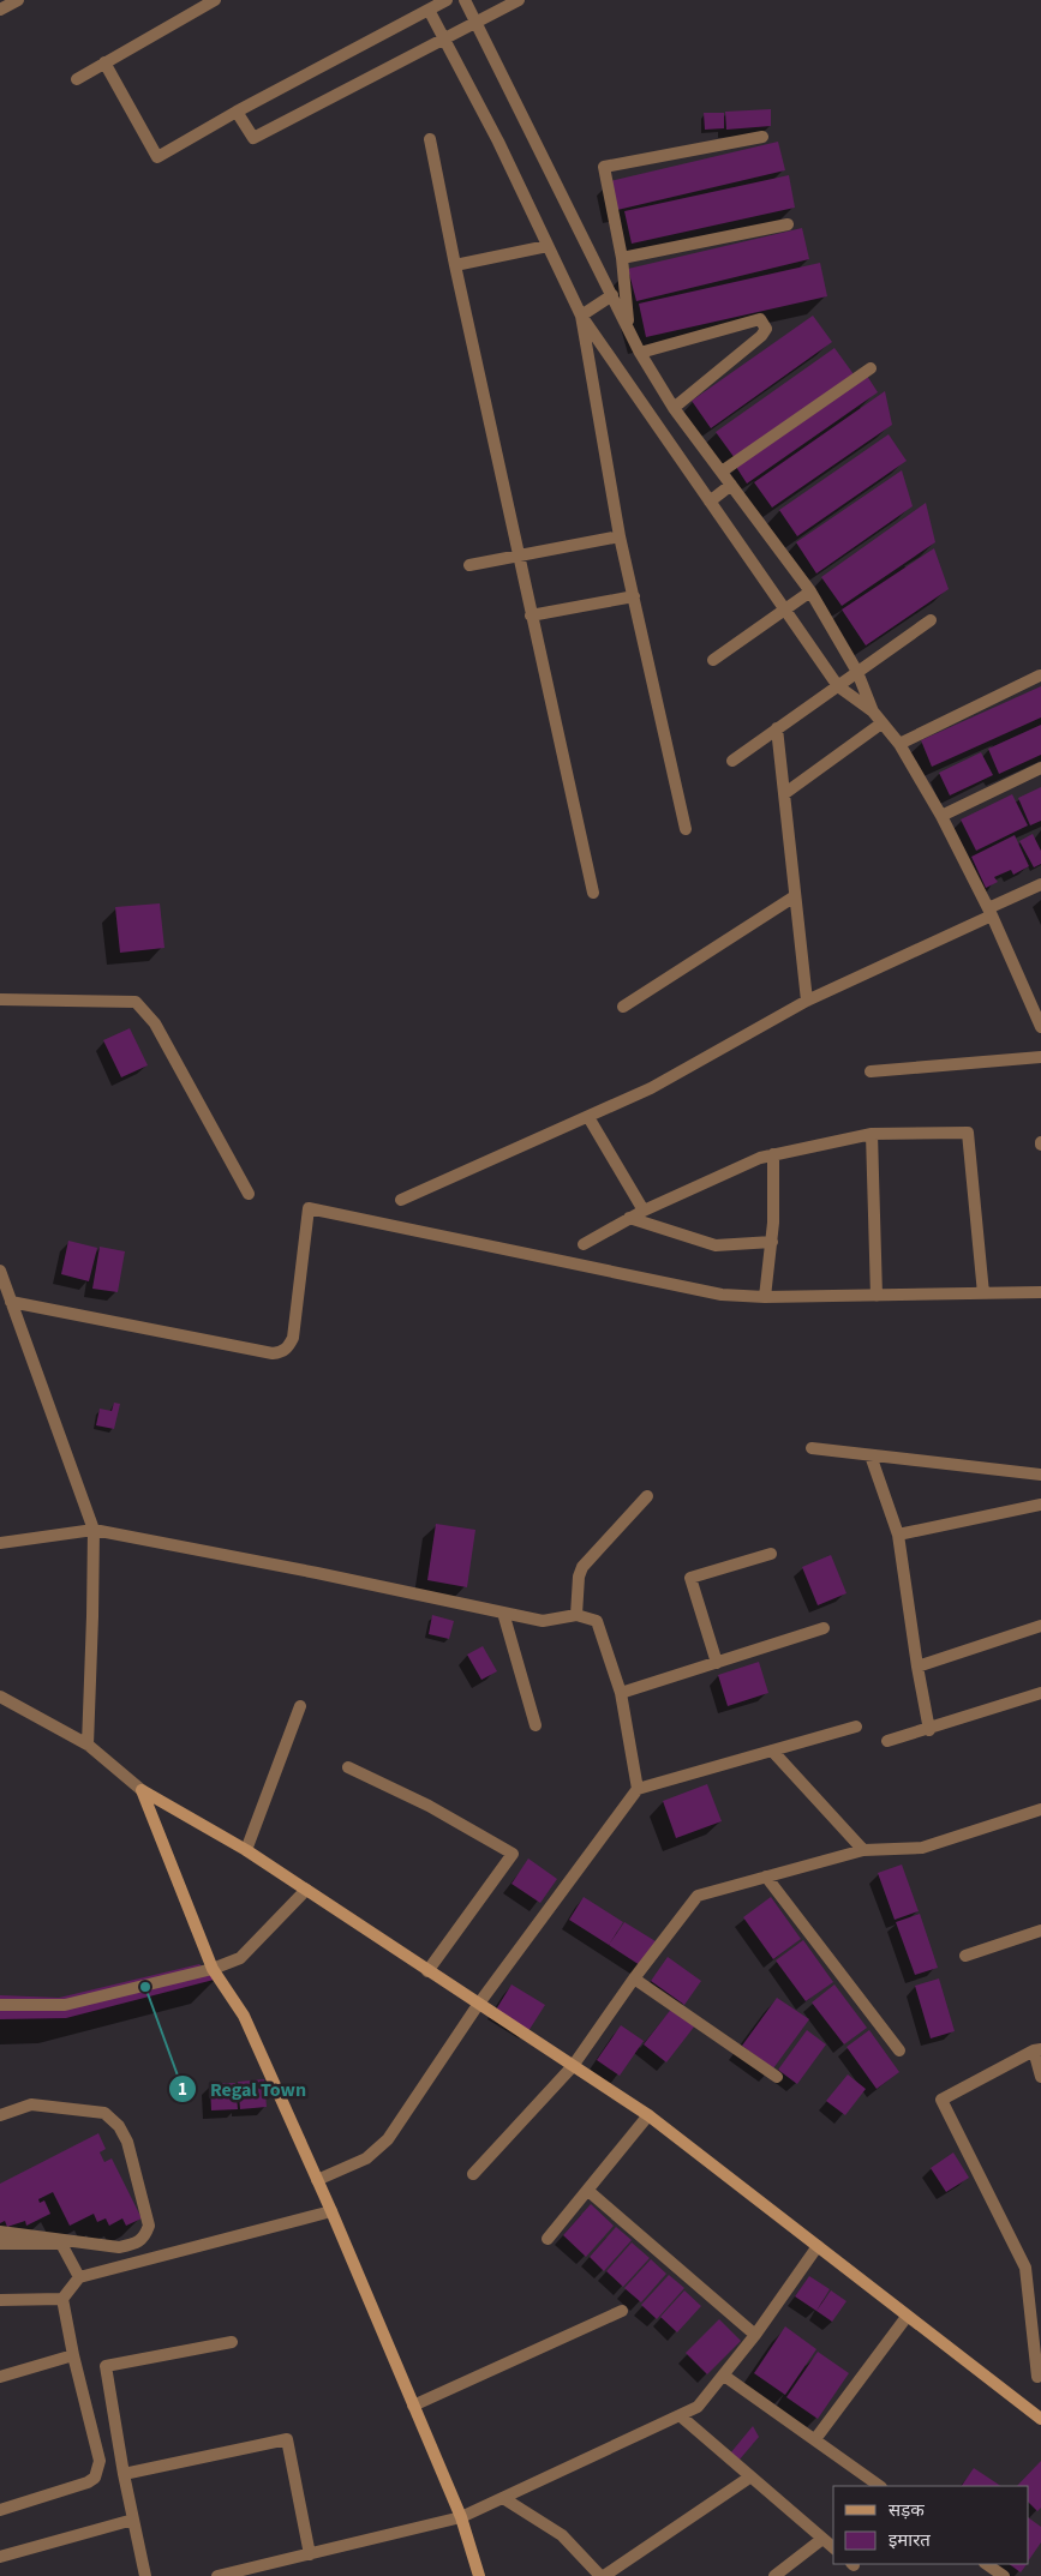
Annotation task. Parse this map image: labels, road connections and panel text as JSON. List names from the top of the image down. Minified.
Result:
{"places":["Regal Town"],"legend":["सड़क","इमारत"]}
